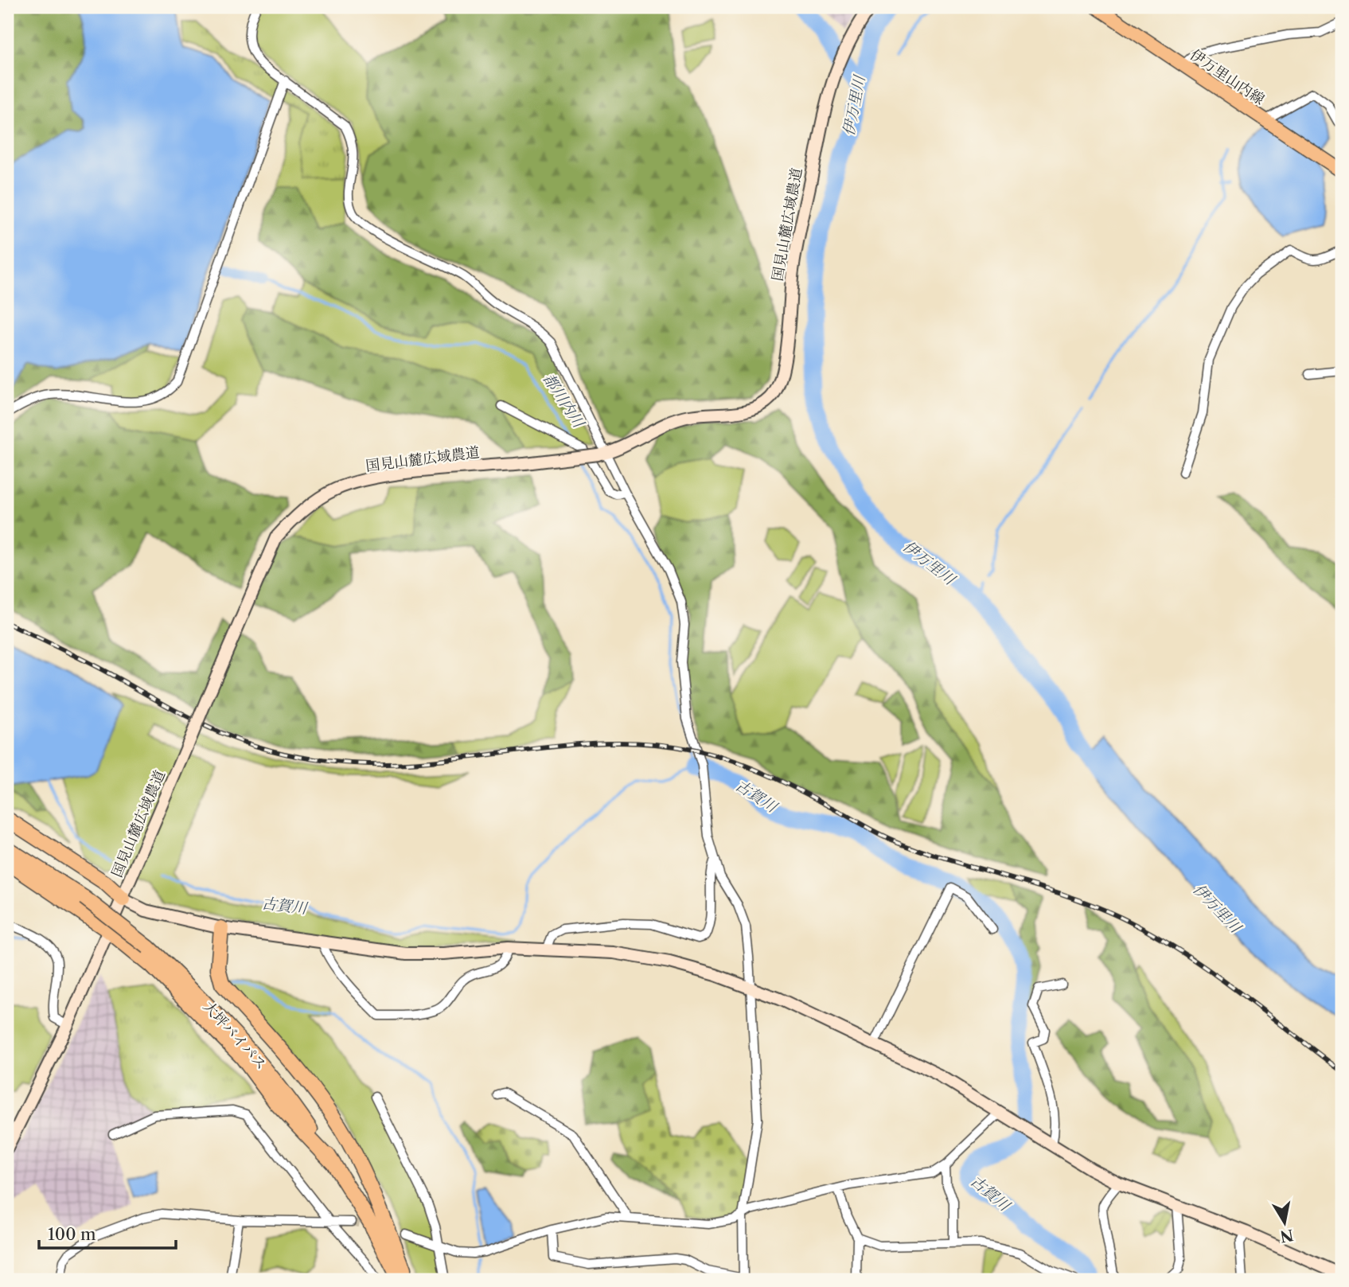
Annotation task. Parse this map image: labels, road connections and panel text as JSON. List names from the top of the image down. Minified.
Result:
{"streets":{"highway":["大坪バイパス"],"main road":["伊万里山内線"],"street":["国見山麓広域農道"]},"water":["伊万里川","都川内川","古賀川"],"scale_bar":"100 m","north":"bottom"}
